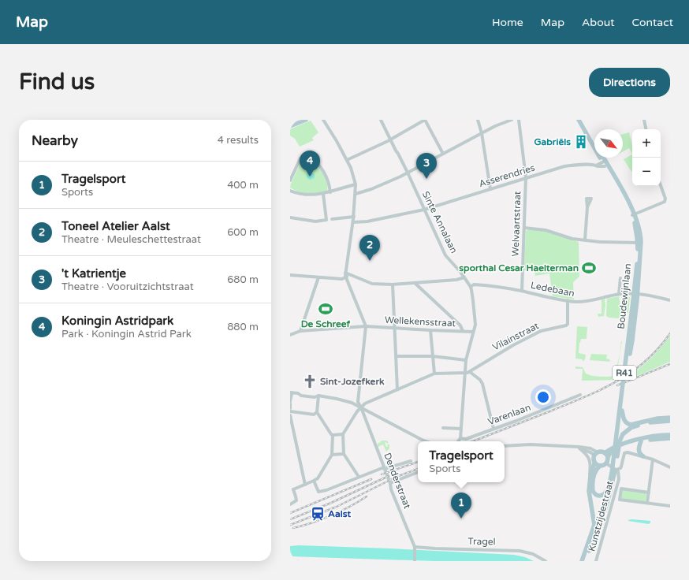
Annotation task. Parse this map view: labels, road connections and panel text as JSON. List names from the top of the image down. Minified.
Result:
{"streets":{"main road":["Boudewijnlaan","R41"],"street":["Asserendries","Sinte Annalaan","Welvaartstraat","Ledebaan","Wellekensstraat","Vilainstraat","Varenlaan","Denderstraat","Kunstzijdestraat","Tragel"]},"crossings":[["Asserendries","Sinte Annalaan"],["Asserendries","Welvaartstraat"],["Asserendries","Boudewijnlaan"],["Sinte Annalaan","Ledebaan"],["Sinte Annalaan","Wellekensstraat"],["Sinte Annalaan","Varenlaan"],["Welvaartstraat","Ledebaan"],["Ledebaan","Boudewijnlaan"],["Ledebaan","Vilainstraat"],["Boudewijnlaan","R41"],["Wellekensstraat","Denderstraat"],["Denderstraat","Tragel"]],"places":{"building":["Gabriëls"],"sports":["sporthal Cesar Haelterman","De Schreef"],"church":["Sint-Jozefkerk"],"station":["Aalst"]},"north":"bottom right","page":{"header":"Map","nav":["Home","Map","About","Contact"],"buttons":"Directions","title":"Find us","heading":["Nearby","4 results"],"map_buttons":["+","−"],"pins":["4","3","2","1"],"list":[{"mark":"1","name":"Tragelsport","note":"Sports","value":"400 m"},{"mark":"2","name":"Toneel Atelier Aalst","note":"Theatre · Meuleschettestraat","value":"600 m"},{"mark":"3","name":"'t Katrientje","note":"Theatre · Vooruitzichtstraat","value":"680 m"},{"mark":"4","name":"Koningin Astridpark","note":"Park · Koningin Astrid Park","value":"880 m"}],"popup":["Tragelsport","Sports"]}}
